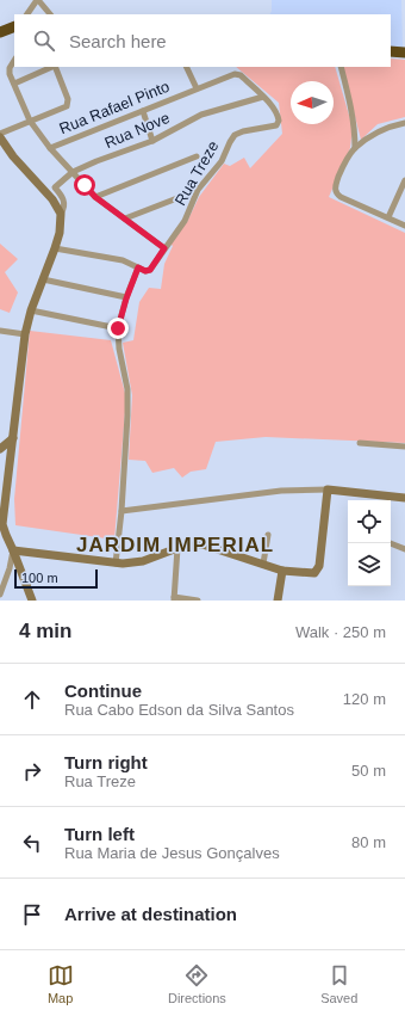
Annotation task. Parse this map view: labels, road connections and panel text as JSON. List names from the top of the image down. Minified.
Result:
{"streets":{"street":["Rua Rafael Pinto","Rua Nove","Rua Treze"]},"crossings":[["Rua Rafael Pinto","Rua Treze"],["Rua Nove","Rua Treze"]],"districts":["JARDIM IMPERIAL"],"scale_bar":"100 m","north":"left","page":{"search":"Search here","scale":"100 m","heading":["4 min","Walk · 250 m"],"list":[["Continue","Rua Cabo Edson da Silva Santos","120 m"],["Turn right","Rua Treze","50 m"],["Turn left","Rua Maria de Jesus Gonçalves","80 m"],"Arrive at destination"],"nav":["Map","Directions","Saved"]}}
